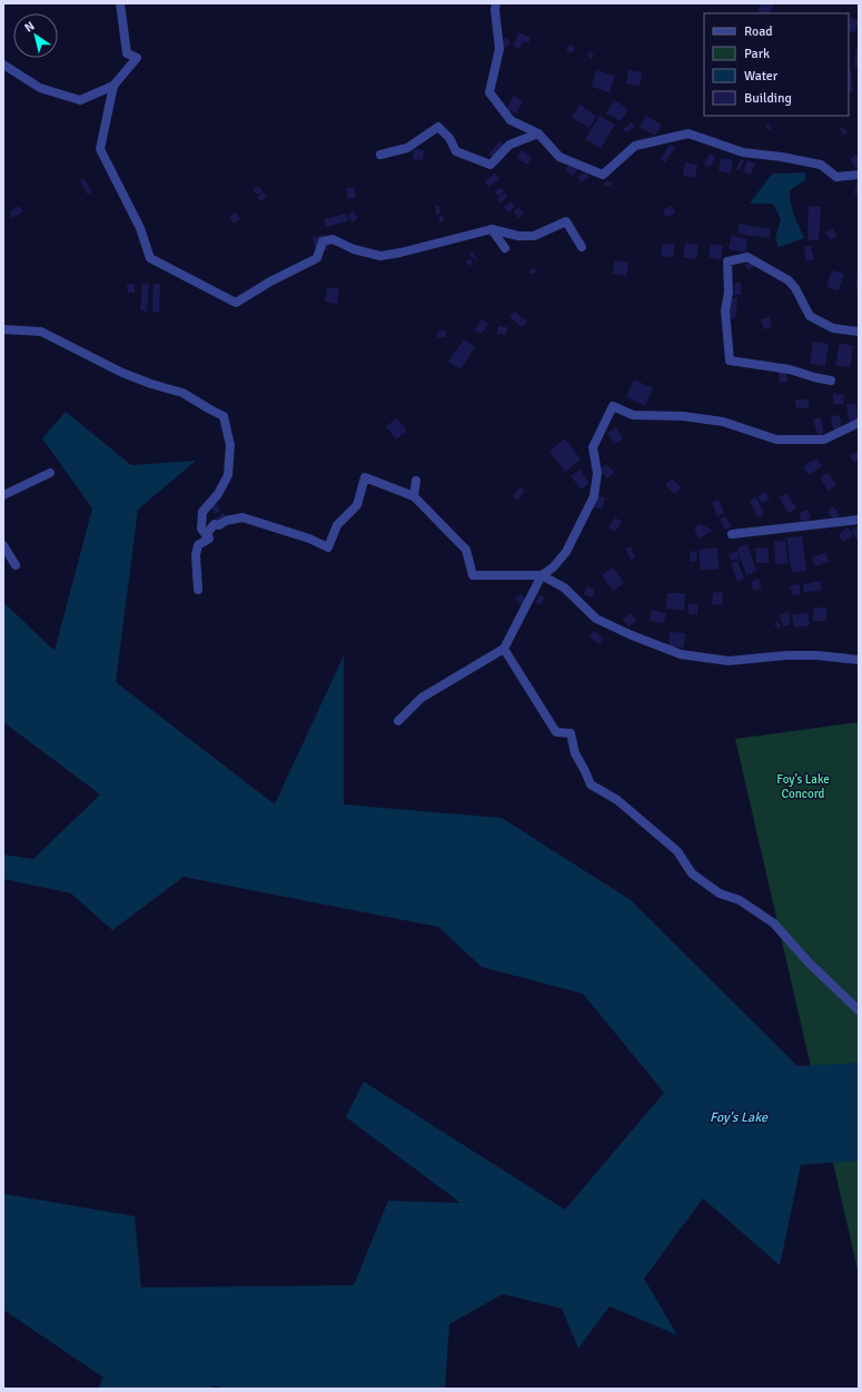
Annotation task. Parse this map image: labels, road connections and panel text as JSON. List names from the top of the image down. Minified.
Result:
{"water":["Foy's Lake"],"parks":["Foy’s Lake Concord"],"legend":["Road","Park","Water","Building"],"north":"top left"}
